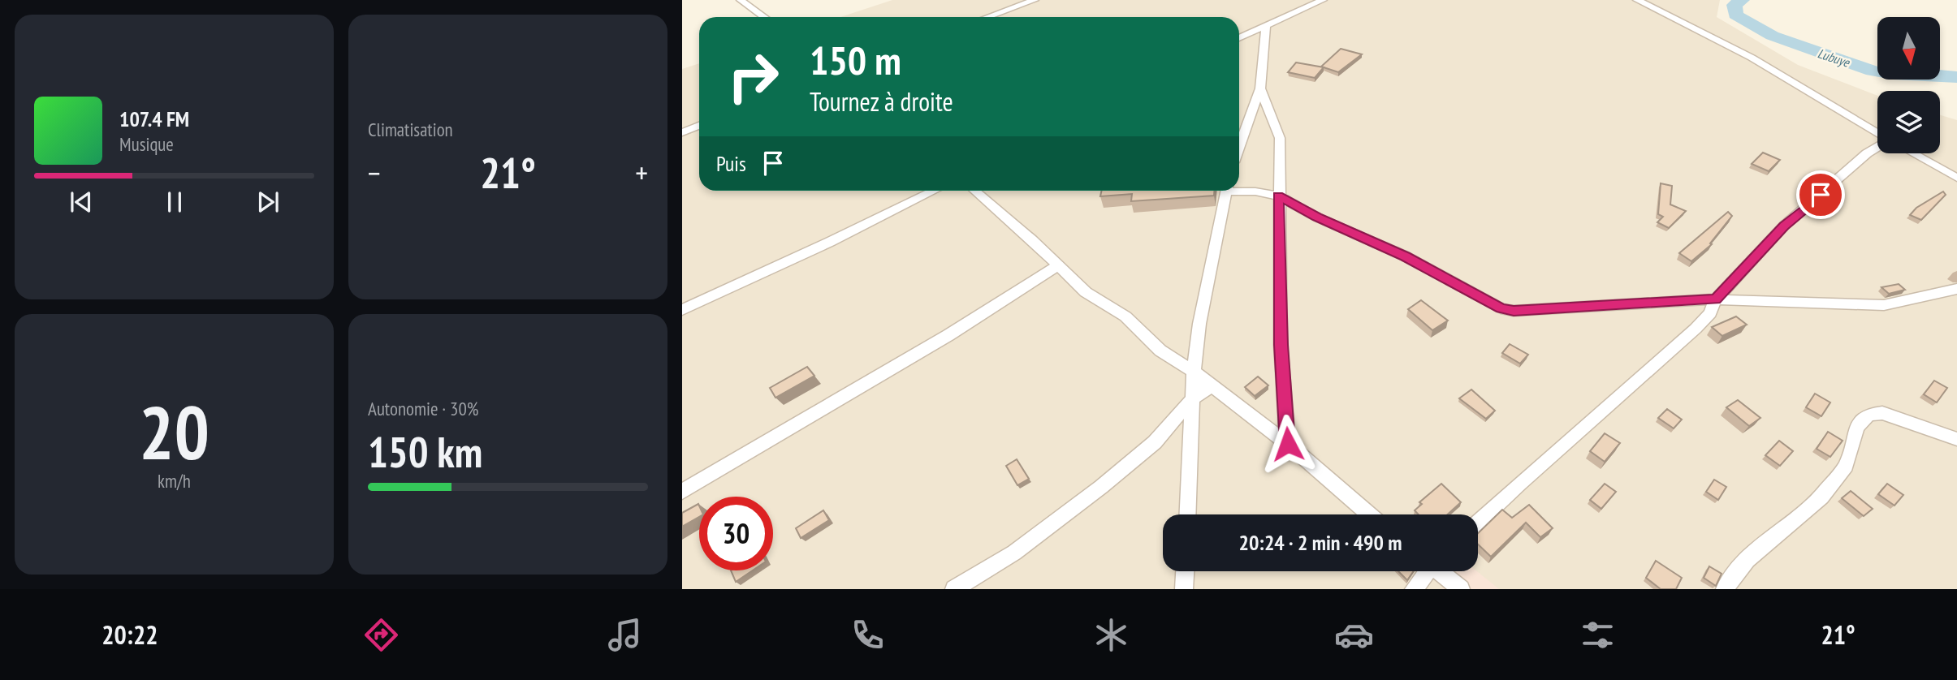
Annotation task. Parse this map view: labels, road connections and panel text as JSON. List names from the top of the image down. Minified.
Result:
{"water":["Lubuye"],"north":"bottom","page":{"tile":["Climatisation",["20","km/h"],["Autonomie · 30%","150 km"]],"turn":["150 m","Tournez à droite"],"song":["107.4 FM","Musique"],"then":"Puis","heat":["−","21°","+"],"limit":"30","trip":"20:24 · 2 min · 490 m","tabs":["20:22","21°"]}}
